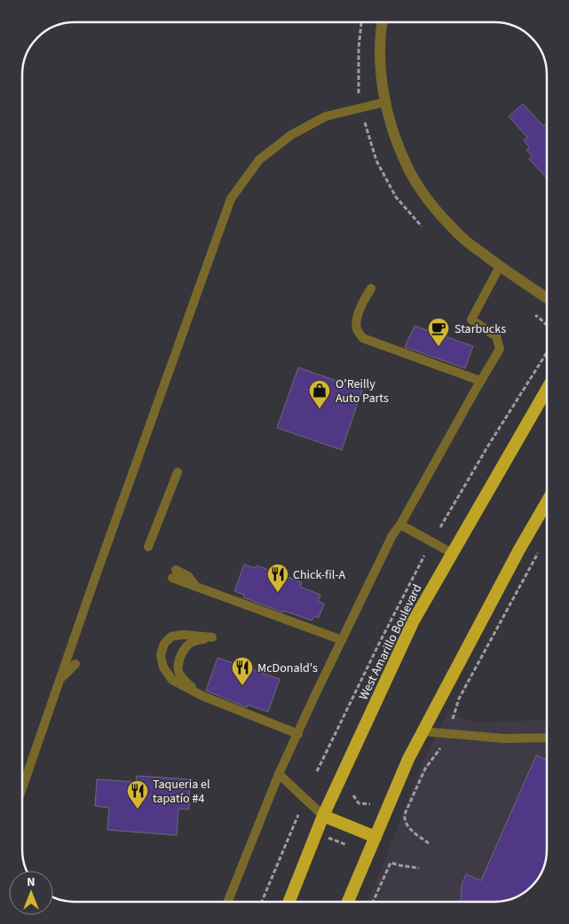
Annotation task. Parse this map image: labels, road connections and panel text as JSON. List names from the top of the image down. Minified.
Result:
{"streets":{"highway":["West Amarillo Boulevard"]},"places":{"cafe":["Starbucks"],"shop":["O'Reilly Auto Parts"],"restaurant":["Chick-fil-A","McDonald's","Taqueria el tapatío #4"]},"north":"top"}
